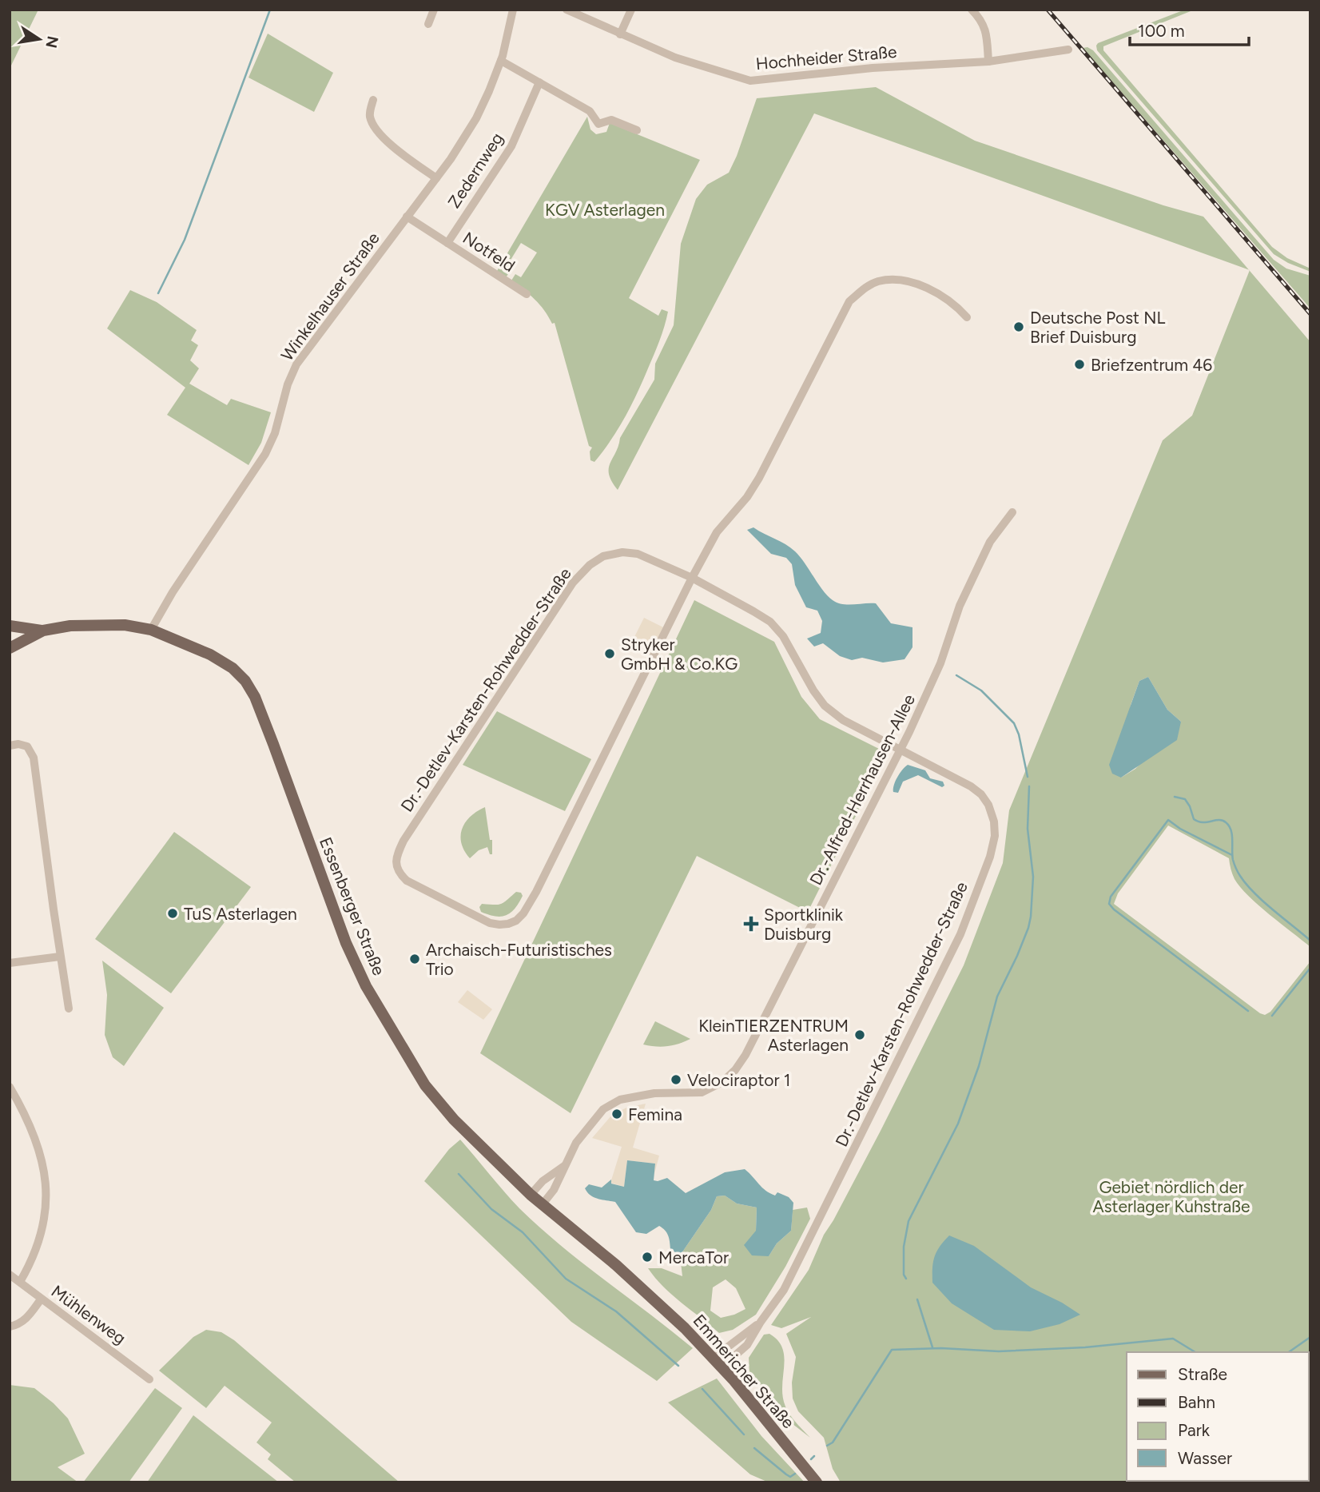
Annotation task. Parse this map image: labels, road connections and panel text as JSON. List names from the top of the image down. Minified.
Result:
{"streets":{"main road":["Essenberger Straße","Emmericher Straße"],"street":["Hochheider Straße","Zedernweg","Notfeld","Winkelhauser Straße","Dr.-Detlev-Karsten-Rohwedder-Straße","Dr.-Alfred-Herrhausen-Allee","Mühlenweg"]},"crossings":[["Zedernweg","Notfeld"],["Notfeld","Winkelhauser Straße"],["Winkelhauser Straße","Essenberger Straße"],["Dr.-Detlev-Karsten-Rohwedder-Straße","Dr.-Alfred-Herrhausen-Allee"],["Dr.-Detlev-Karsten-Rohwedder-Straße","Emmericher Straße"],["Dr.-Alfred-Herrhausen-Allee","Essenberger Straße"],["Essenberger Straße","Emmericher Straße"]],"parks":["KGV Asterlagen","Gebiet nördlich der Asterlager Kuhstraße"],"places":{"other":["Deutsche Post NL Brief Duisburg","Briefzentrum 46","Stryker GmbH & Co.KG","TuS Asterlagen","Archaisch-Futuristisches Trio","KleinTIERZENTRUM Asterlagen","Velociraptor 1","Femina","MercaTor"],"health":["Sportklinik Duisburg"]},"legend":["Straße","Bahn","Park","Wasser"],"scale_bar":"100 m","north":"right"}
